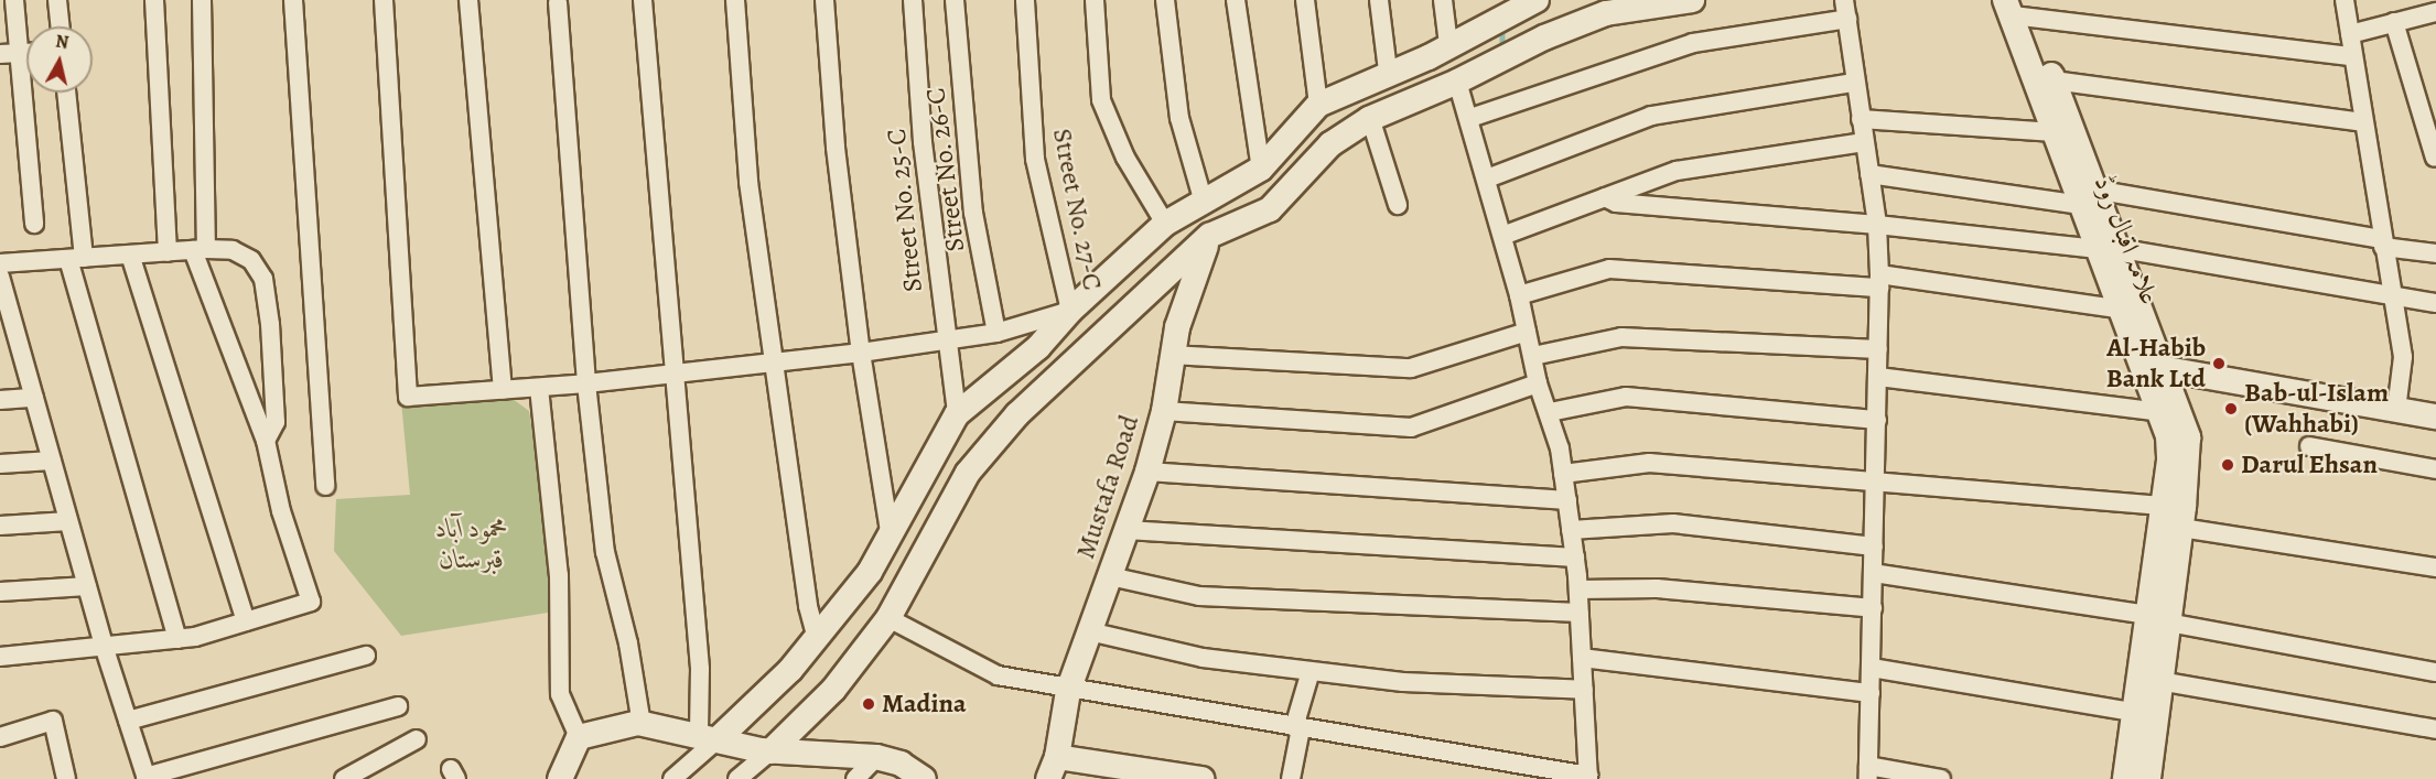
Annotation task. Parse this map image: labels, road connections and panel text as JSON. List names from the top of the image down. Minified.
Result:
{"streets":{"street":["Street No. 26-C","Street No. 27-C","Street No. 25-C","علامہ اقبال روڈ","Mustafa Road"]},"parks":["محمود آباد قبرستان"],"places":["Al-Habib Bank Ltd","Bab-ul-Islam (Wahhabi)","Darul Ehsan","Madina"],"north":"top"}
